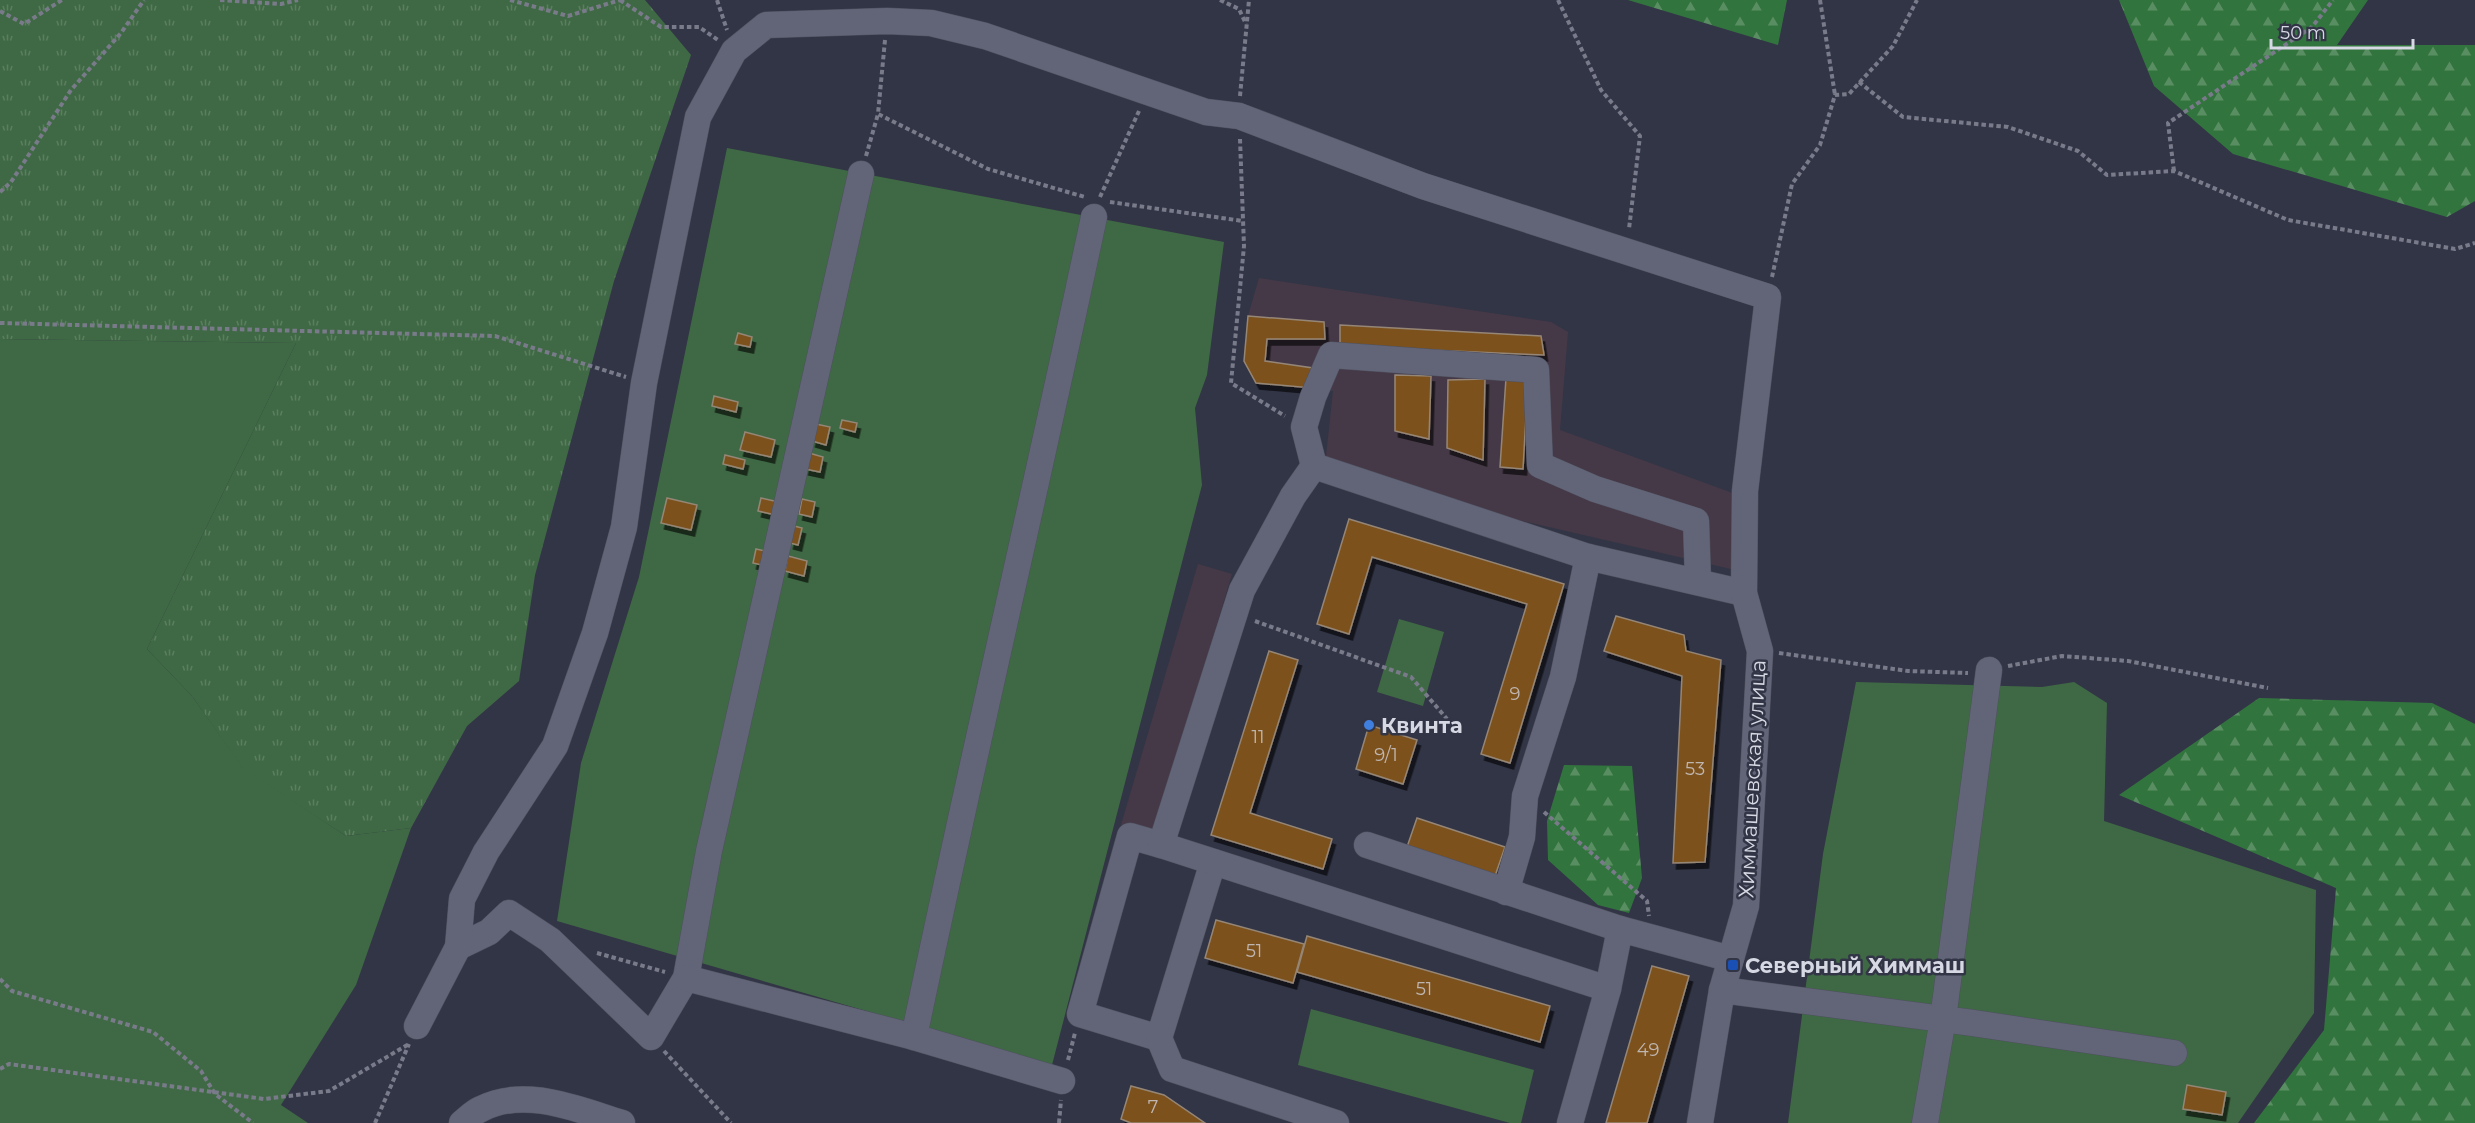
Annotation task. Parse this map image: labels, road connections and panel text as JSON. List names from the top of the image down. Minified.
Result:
{"streets":{"street":["Химмашевская улица"]},"places":{"other":["Квинта"],"transit":["Северный Химмаш"]},"house_numbers":["9","11","9/1","53","51","51","49","7"],"scale_bar":"50 m"}
